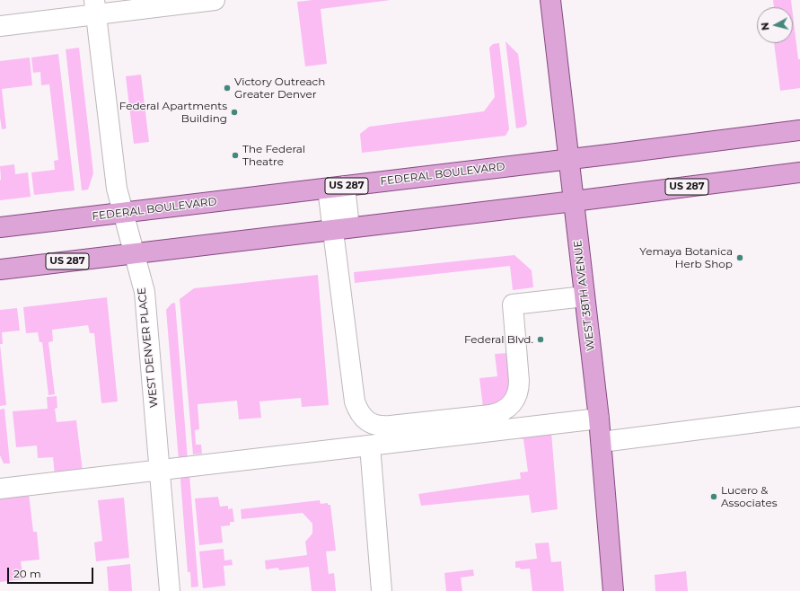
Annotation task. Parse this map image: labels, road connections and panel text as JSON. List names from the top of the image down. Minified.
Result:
{"streets":{"main road":["FEDERAL BOULEVARD","US 287","WEST 38TH AVENUE"],"street":["WEST DENVER PLACE"]},"crossings":[["FEDERAL BOULEVARD","WEST 38TH AVENUE"],["FEDERAL BOULEVARD","WEST DENVER PLACE"],["US 287","WEST 38TH AVENUE"],["US 287","WEST DENVER PLACE"]],"places":["Victory Outreach Greater Denver","Federal Apartments Building","The Federal Theatre","Yemaya Botanica Herb Shop","Federal Blvd.","Lucero & Associates"],"scale_bar":"20 m","north":"left"}
